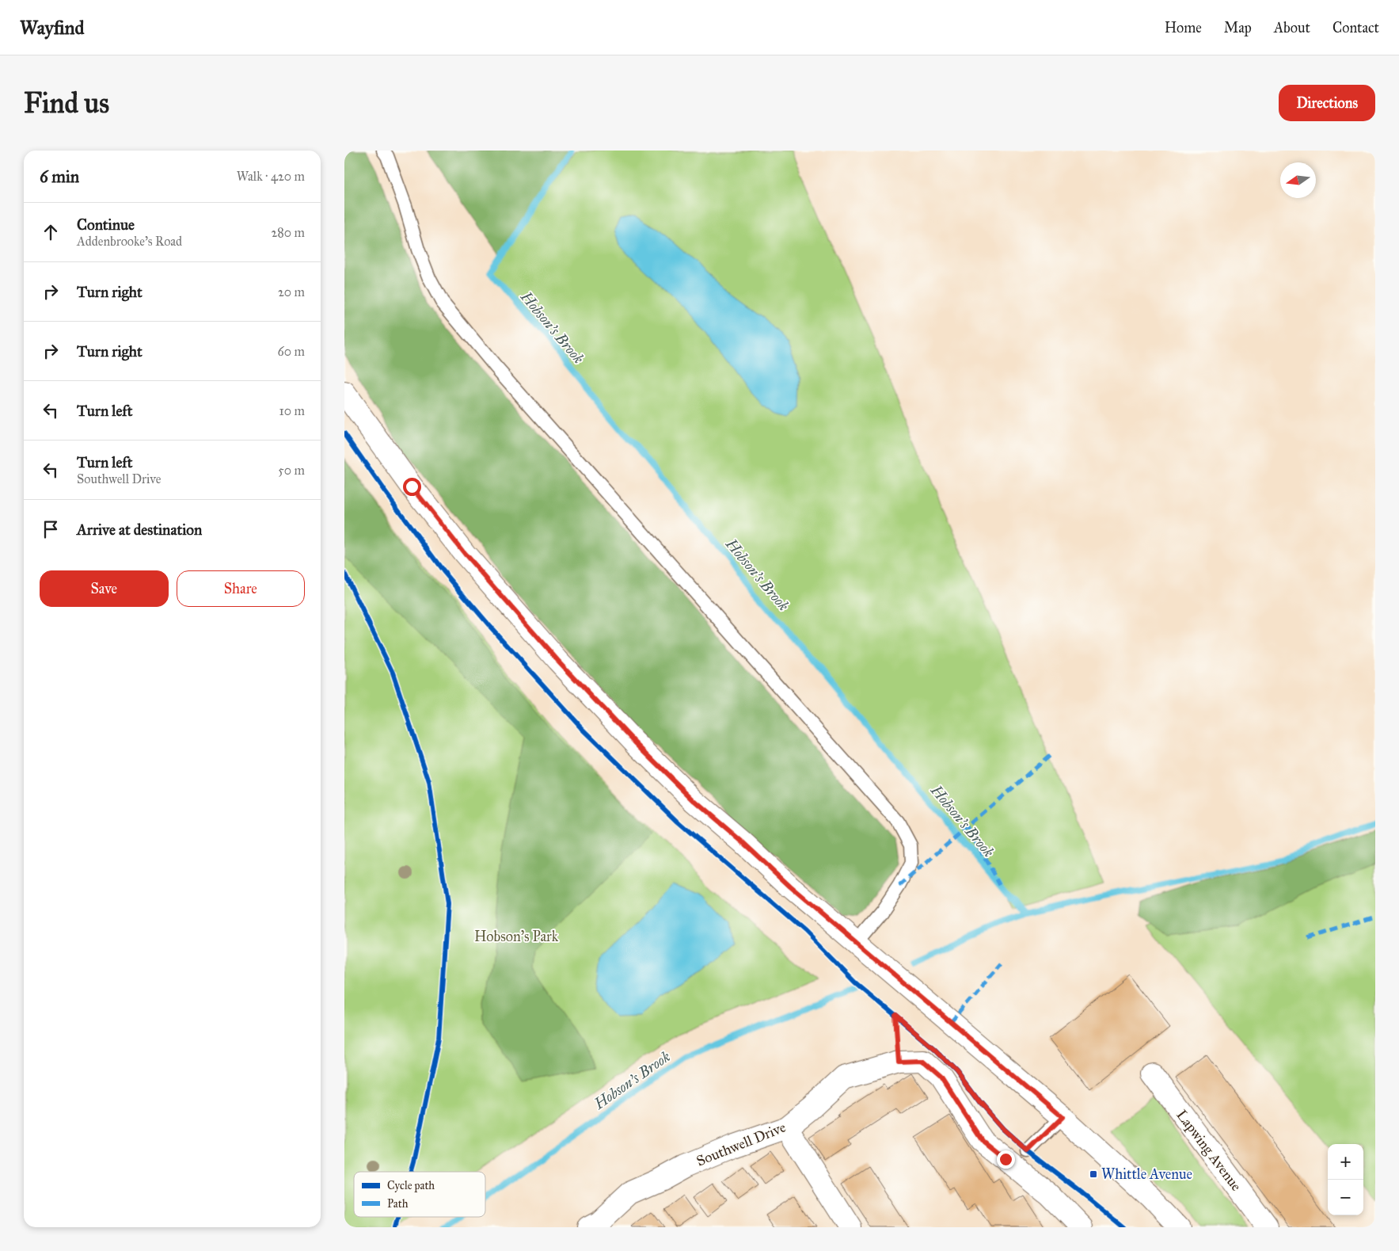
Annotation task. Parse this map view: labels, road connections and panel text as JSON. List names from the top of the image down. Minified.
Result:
{"streets":{"street":["Southwell Drive","Lapwing Avenue"]},"water":["Hobson's Brook"],"parks":["Hobson's Park"],"places":{"transit":["Whittle Avenue"]},"legend":["Cycle path","Path"],"north":"left","page":{"header":"Wayfind","nav":["Home","Map","About","Contact"],"buttons":["Directions",["Save","Share"]],"title":"Find us","heading":["6 min","Walk · 420 m"],"list":[["Continue","Addenbrooke's Road","280 m"],["Turn right","20 m"],["Turn right","60 m"],["Turn left","10 m"],["Turn left","Southwell Drive","50 m"],"Arrive at destination"],"map_buttons":["+","−"]}}
